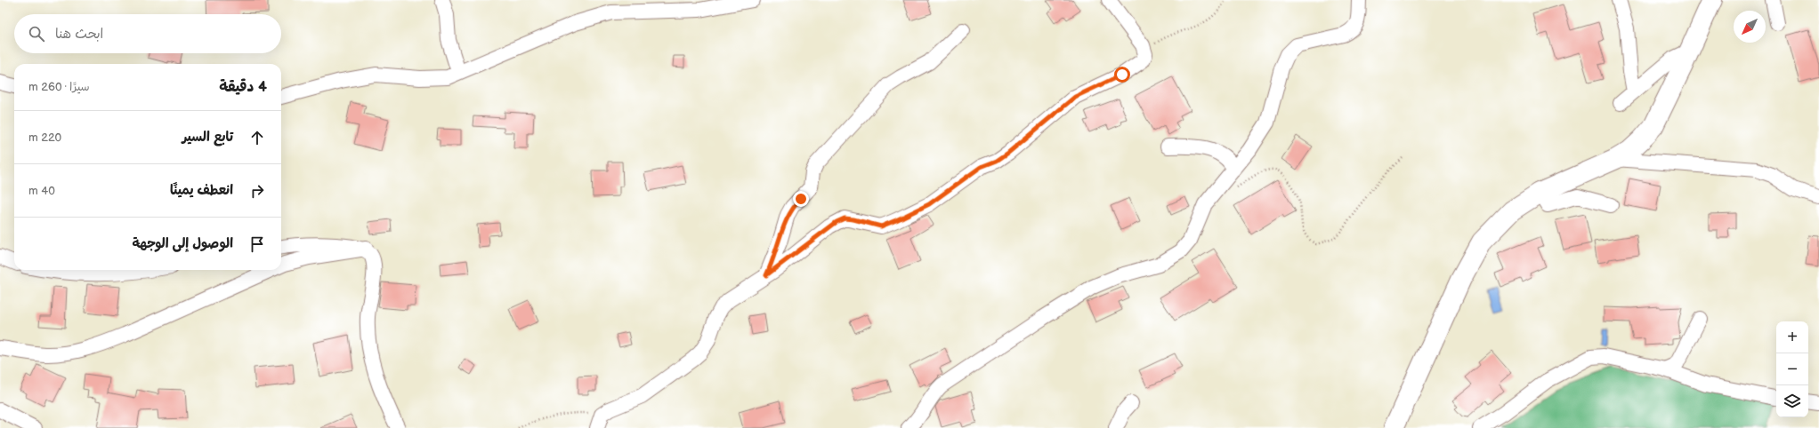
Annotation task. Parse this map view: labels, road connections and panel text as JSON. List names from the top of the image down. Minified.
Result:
{"north":"bottom left","page":{"search":"ابحث هنا","heading":["4 دقيقة","سيرًا · 260 m"],"list":[["تابع السير","220 m"],["انعطف يمينًا","40 m"],"الوصول إلى الوجهة"],"map_buttons":["+","−"]}}
